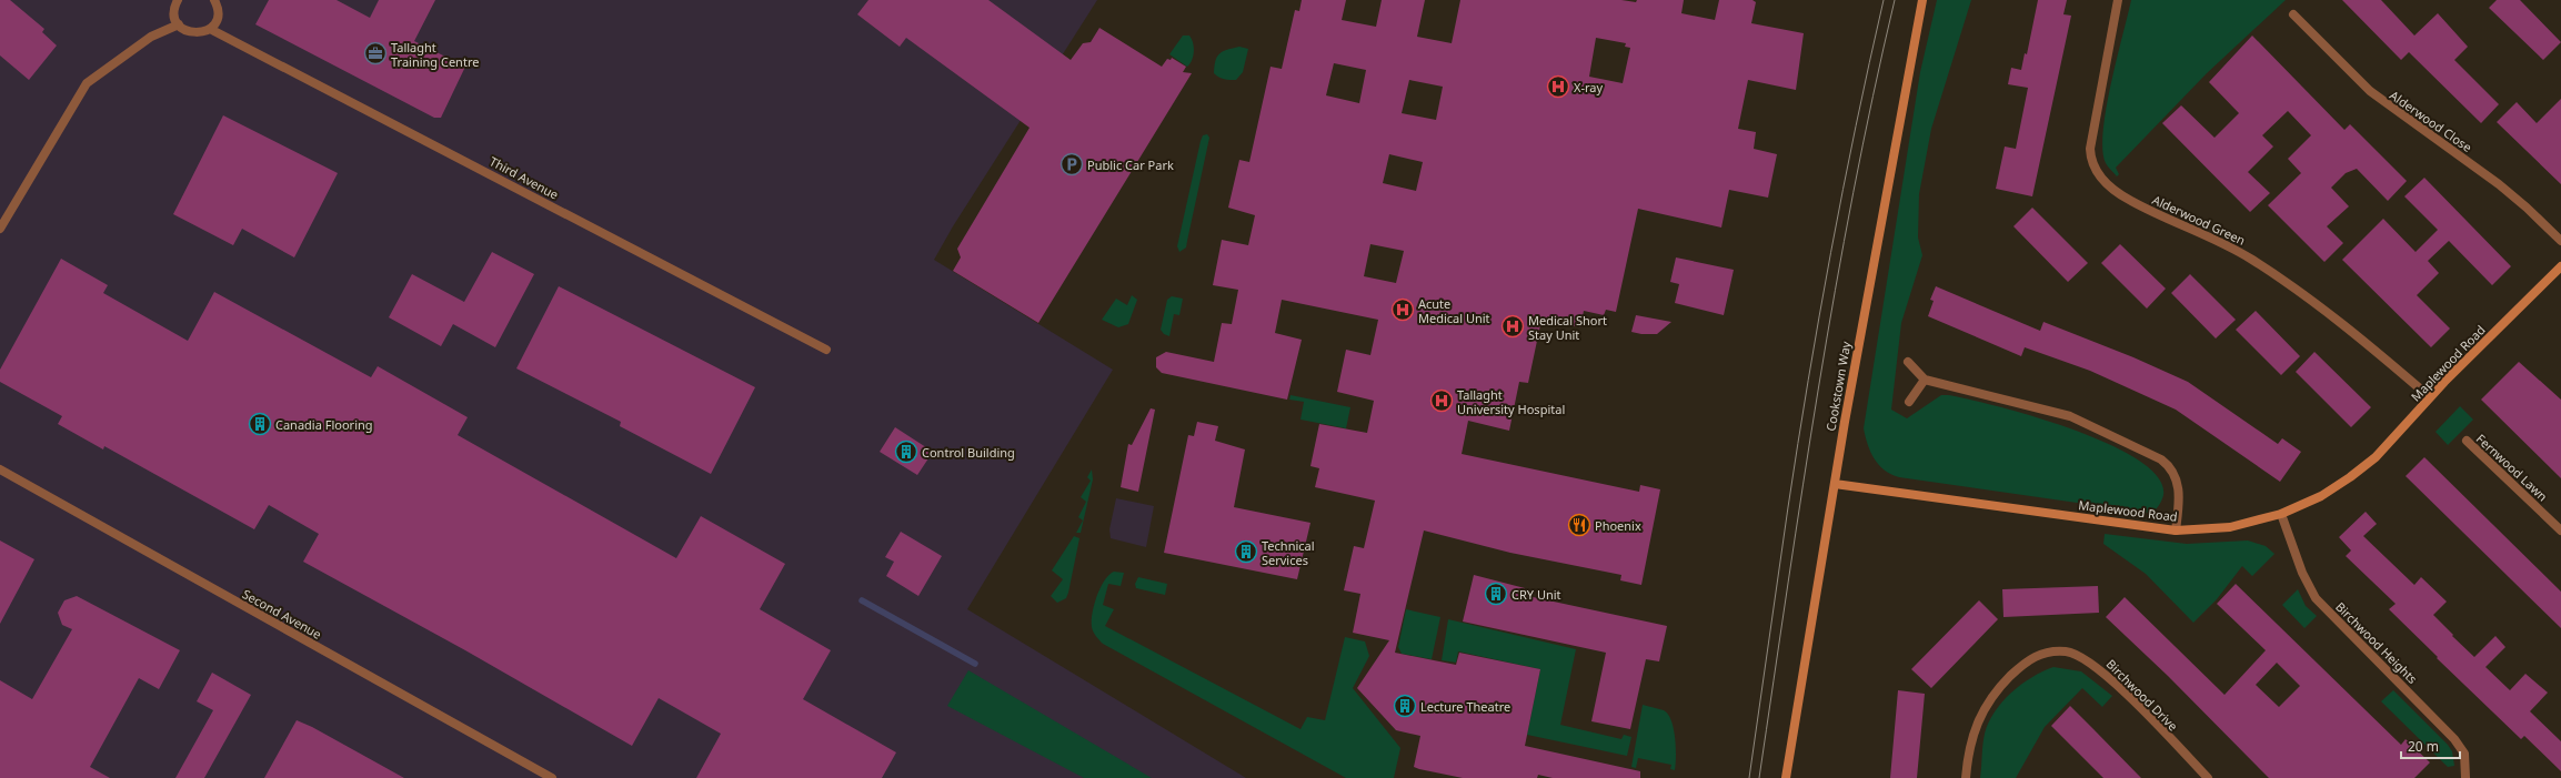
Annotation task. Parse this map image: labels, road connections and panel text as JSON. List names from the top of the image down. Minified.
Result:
{"streets":{"street":["Alderwood Close","Third Avenue","Alderwood Green","Maplewood Road","Cookstown Way","Fernwood Lawn","Second Avenue","Birchwood Heights","Birchwood Drive"]},"crossings":[["Alderwood Green","Maplewood Road"],["Maplewood Road","Cookstown Way"],["Maplewood Road","Birchwood Heights"]],"places":{"office":["Tallaght Training Centre"],"hospital":["X-ray","Acute Medical Unit","Medical Short Stay Unit","Tallaght University Hospital"],"parking":["Public Car Park"],"building":["Canadia Flooring","Control Building","Technical Services","CRY Unit","Lecture Theatre"],"restaurant":["Phoenix"]},"scale_bar":"20 m"}
